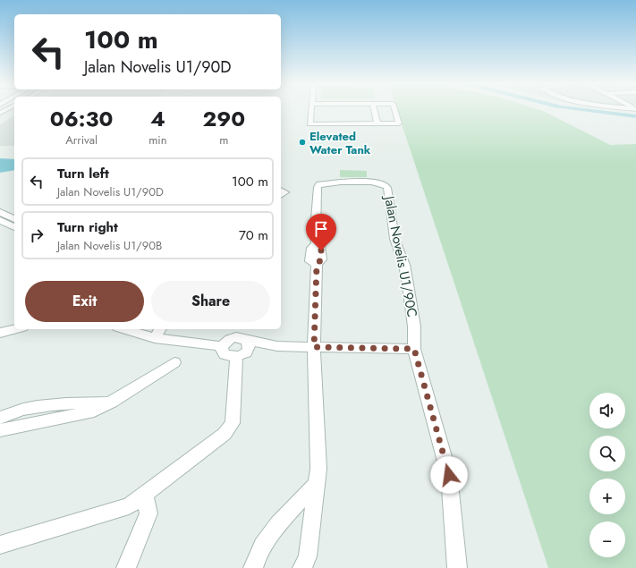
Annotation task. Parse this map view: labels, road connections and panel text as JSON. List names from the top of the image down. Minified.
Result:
{"streets":{"street":["Jalan Novelis U1/90C"]},"places":["Elevated Water Tank"],"page":{"turn":["100 m","Jalan Novelis U1/90D"],"eta":["06:30","Arrival","4","min","290","m"],"list":[{"name":"Turn left","note":"Jalan Novelis U1/90D","value":"100 m"},{"name":"Turn right","note":"Jalan Novelis U1/90B","value":"70 m"}],"buttons":["Exit","Share"],"map_buttons":["+","−"]}}
